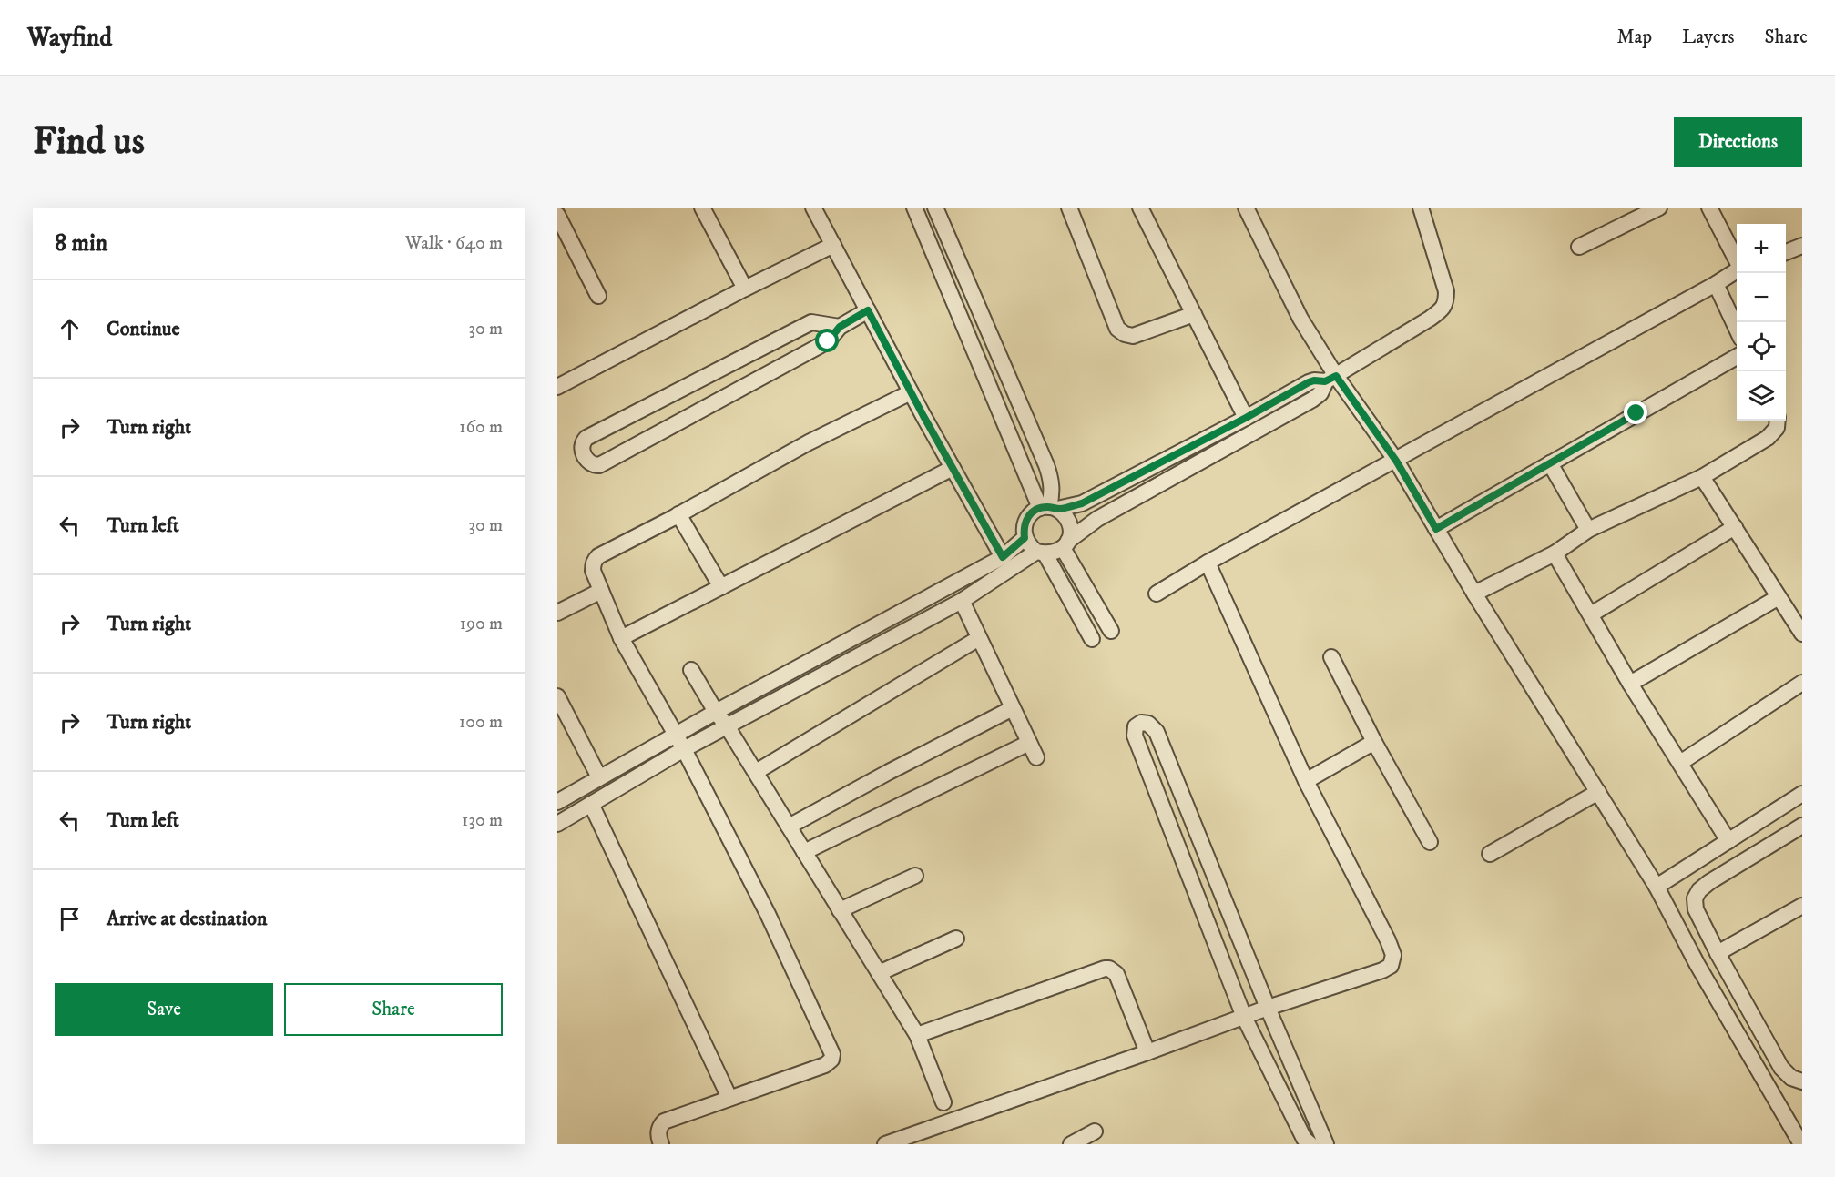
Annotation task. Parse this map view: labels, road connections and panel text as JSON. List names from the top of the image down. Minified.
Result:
{"page":{"header":"Wayfind","nav":["Map","Layers","Share"],"buttons":["Directions",["Save","Share"]],"title":"Find us","heading":["8 min","Walk · 640 m"],"map_buttons":["+","−"],"list":[["Continue","30 m"],["Turn right","160 m"],["Turn left","30 m"],["Turn right","190 m"],["Turn right","100 m"],["Turn left","130 m"],"Arrive at destination"]}}
